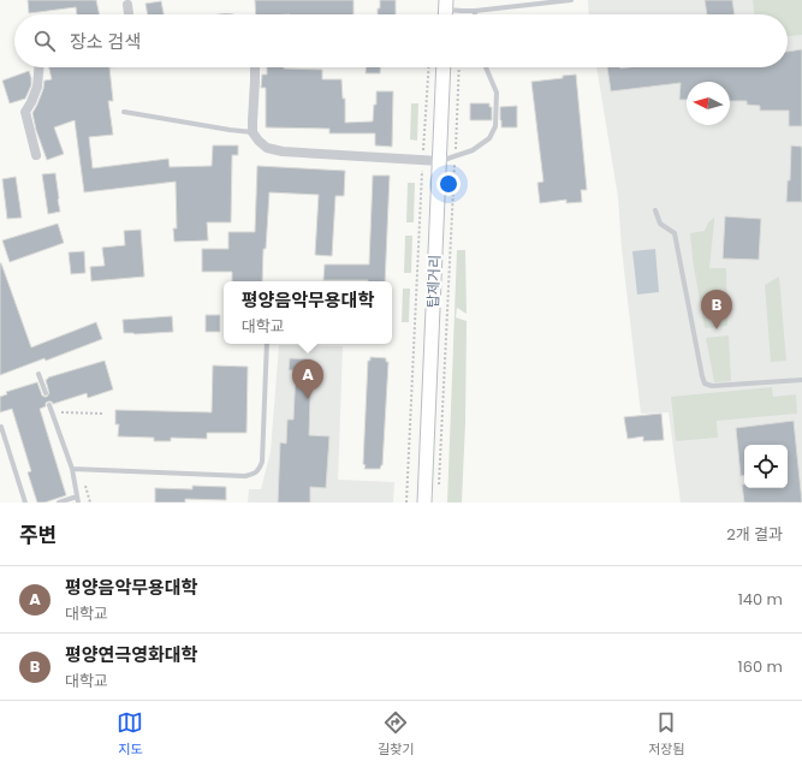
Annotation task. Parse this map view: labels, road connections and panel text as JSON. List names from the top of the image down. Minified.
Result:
{"streets":{"main road":["탑제거리"]},"north":"left","page":{"search":"장소 검색","popup":["평양음악무용대학","대학교"],"pins":["B","A"],"heading":["주변","2개 결과"],"list":[{"mark":"A","name":"평양음악무용대학","note":"대학교","value":"140 m"},{"mark":"B","name":"평양연극영화대학","note":"대학교","value":"160 m"}],"nav":["지도","길찾기","저장됨"]}}
